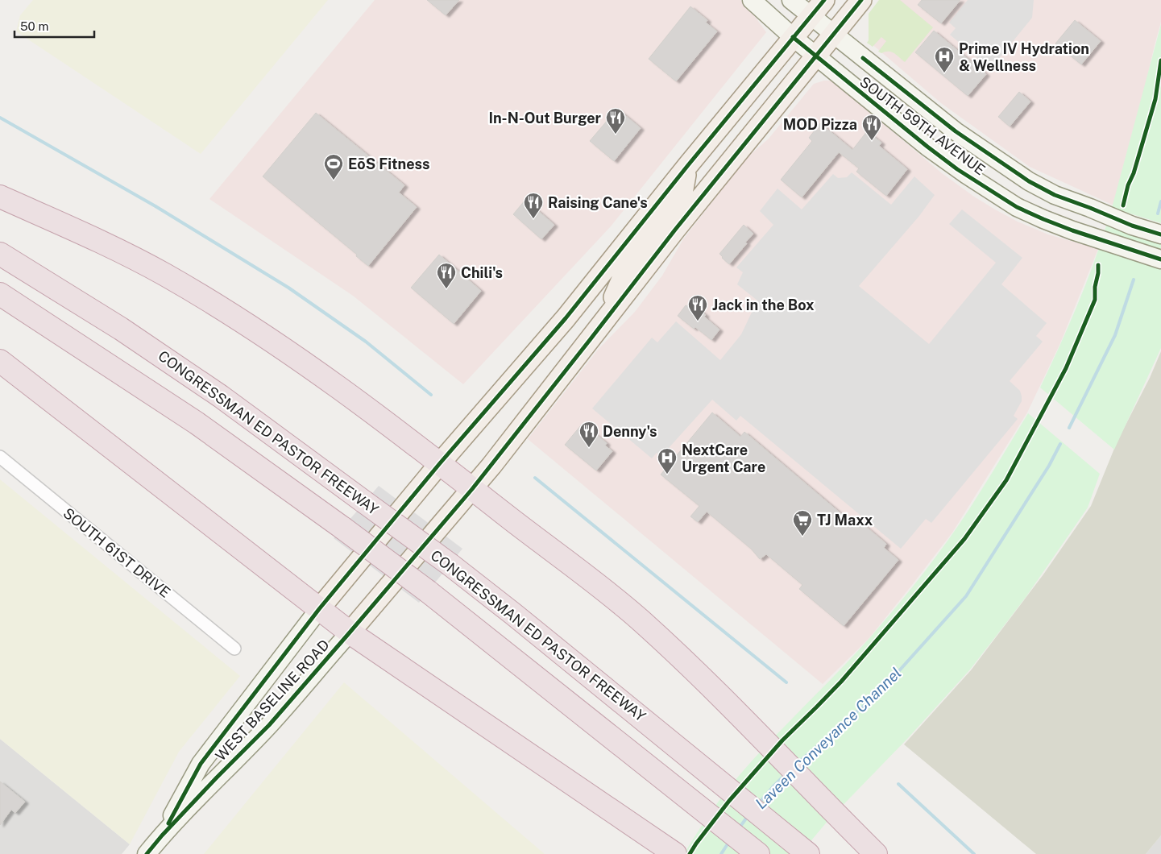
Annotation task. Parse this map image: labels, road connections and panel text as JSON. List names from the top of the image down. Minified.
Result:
{"streets":{"highway":["CONGRESSMAN ED PASTOR FREEWAY"],"main road":["SOUTH 59TH AVENUE","WEST BASELINE ROAD"],"street":["SOUTH 61ST DRIVE"]},"water":["Laveen Conveyance Channel"],"places":{"hospital":["Prime IV Hydration & Wellness","NextCare Urgent Care"],"restaurant":["In-N-Out Burger","MOD Pizza","Raising Cane's","Chili's","Jack in the Box","Denny's"],"sports":["EōS Fitness"],"supermarket":["TJ Maxx"]},"scale_bar":"50 m"}
